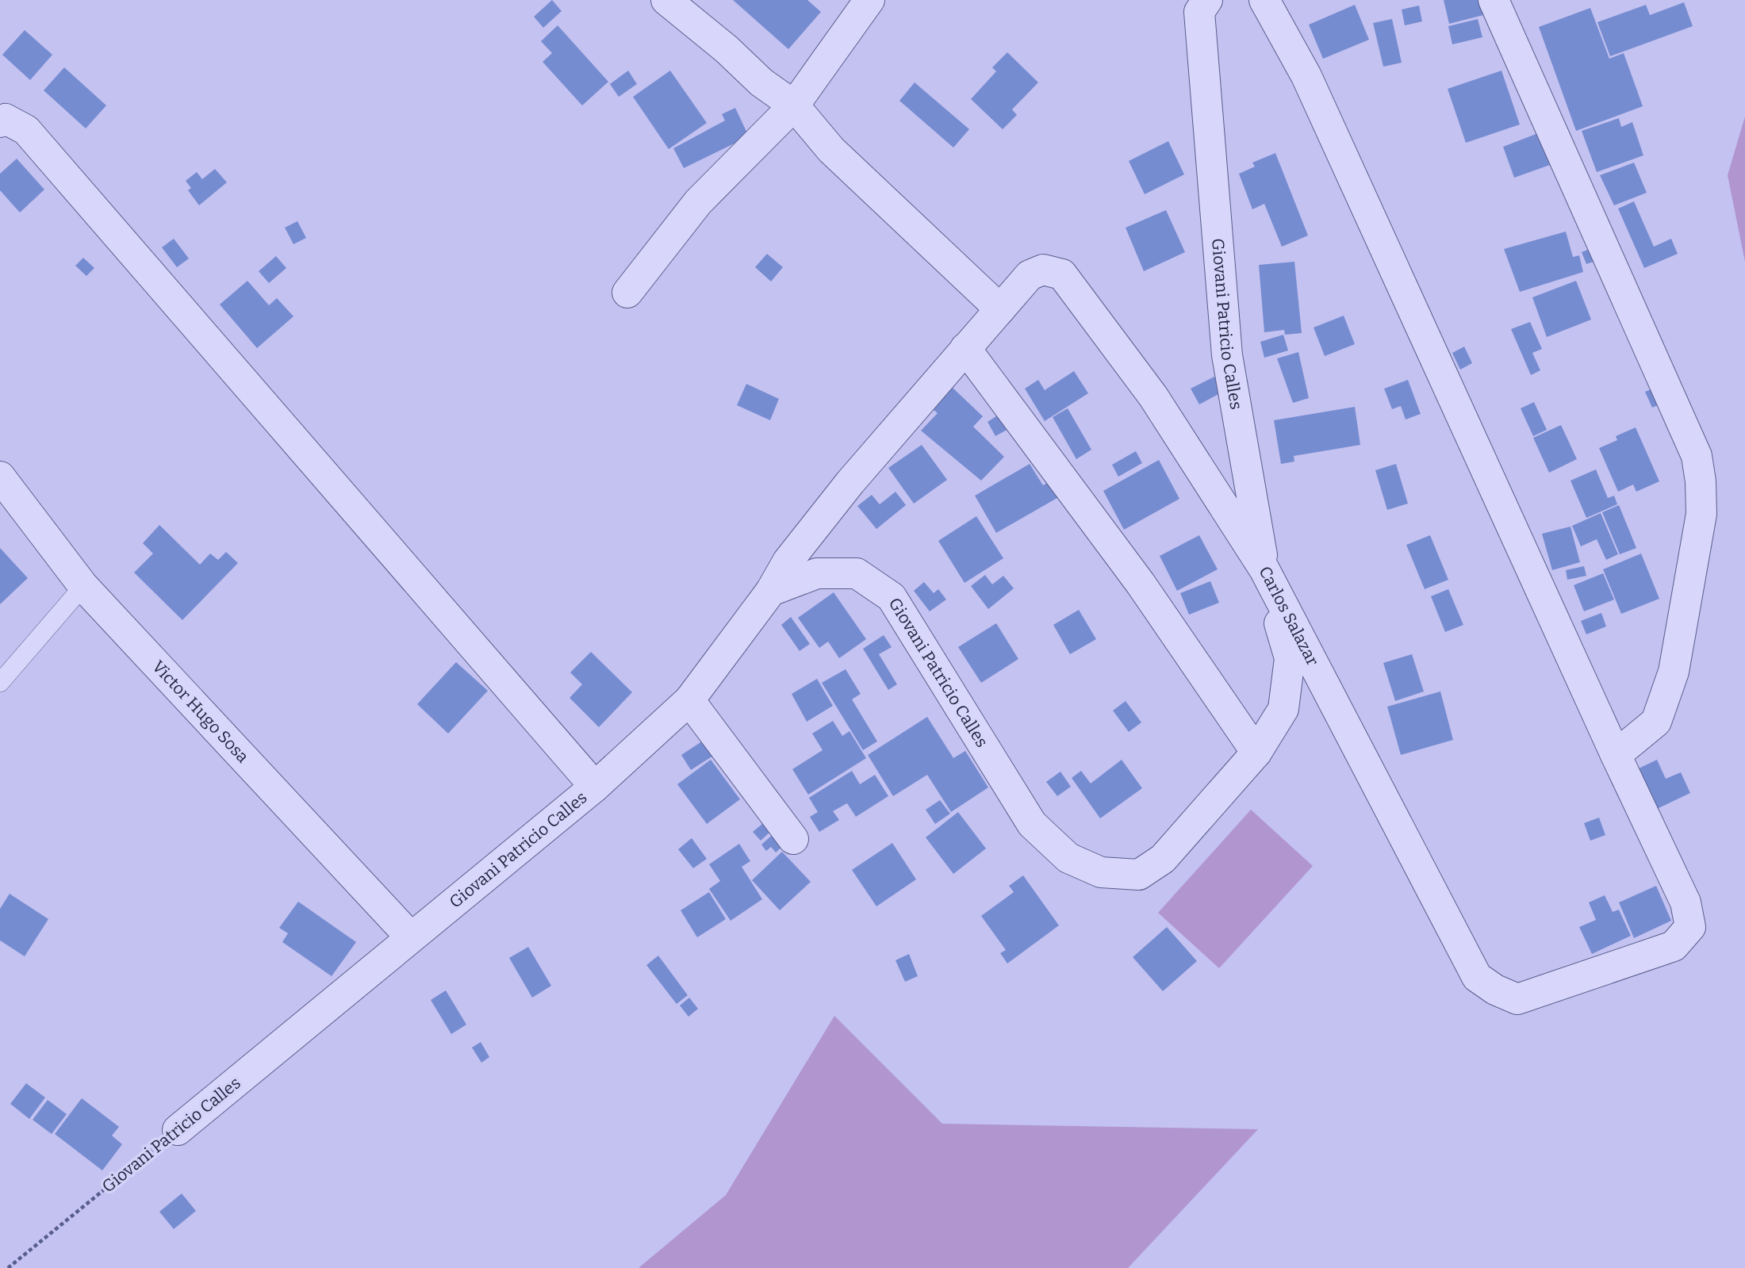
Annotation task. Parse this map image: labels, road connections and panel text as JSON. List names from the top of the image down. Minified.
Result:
{"streets":{"street":["Giovani Patricio Calles","Carlos Salazar","Victor Hugo Sosa"]},"crossings":[["Giovani Patricio Calles","Carlos Salazar"],["Giovani Patricio Calles","Victor Hugo Sosa"]]}
